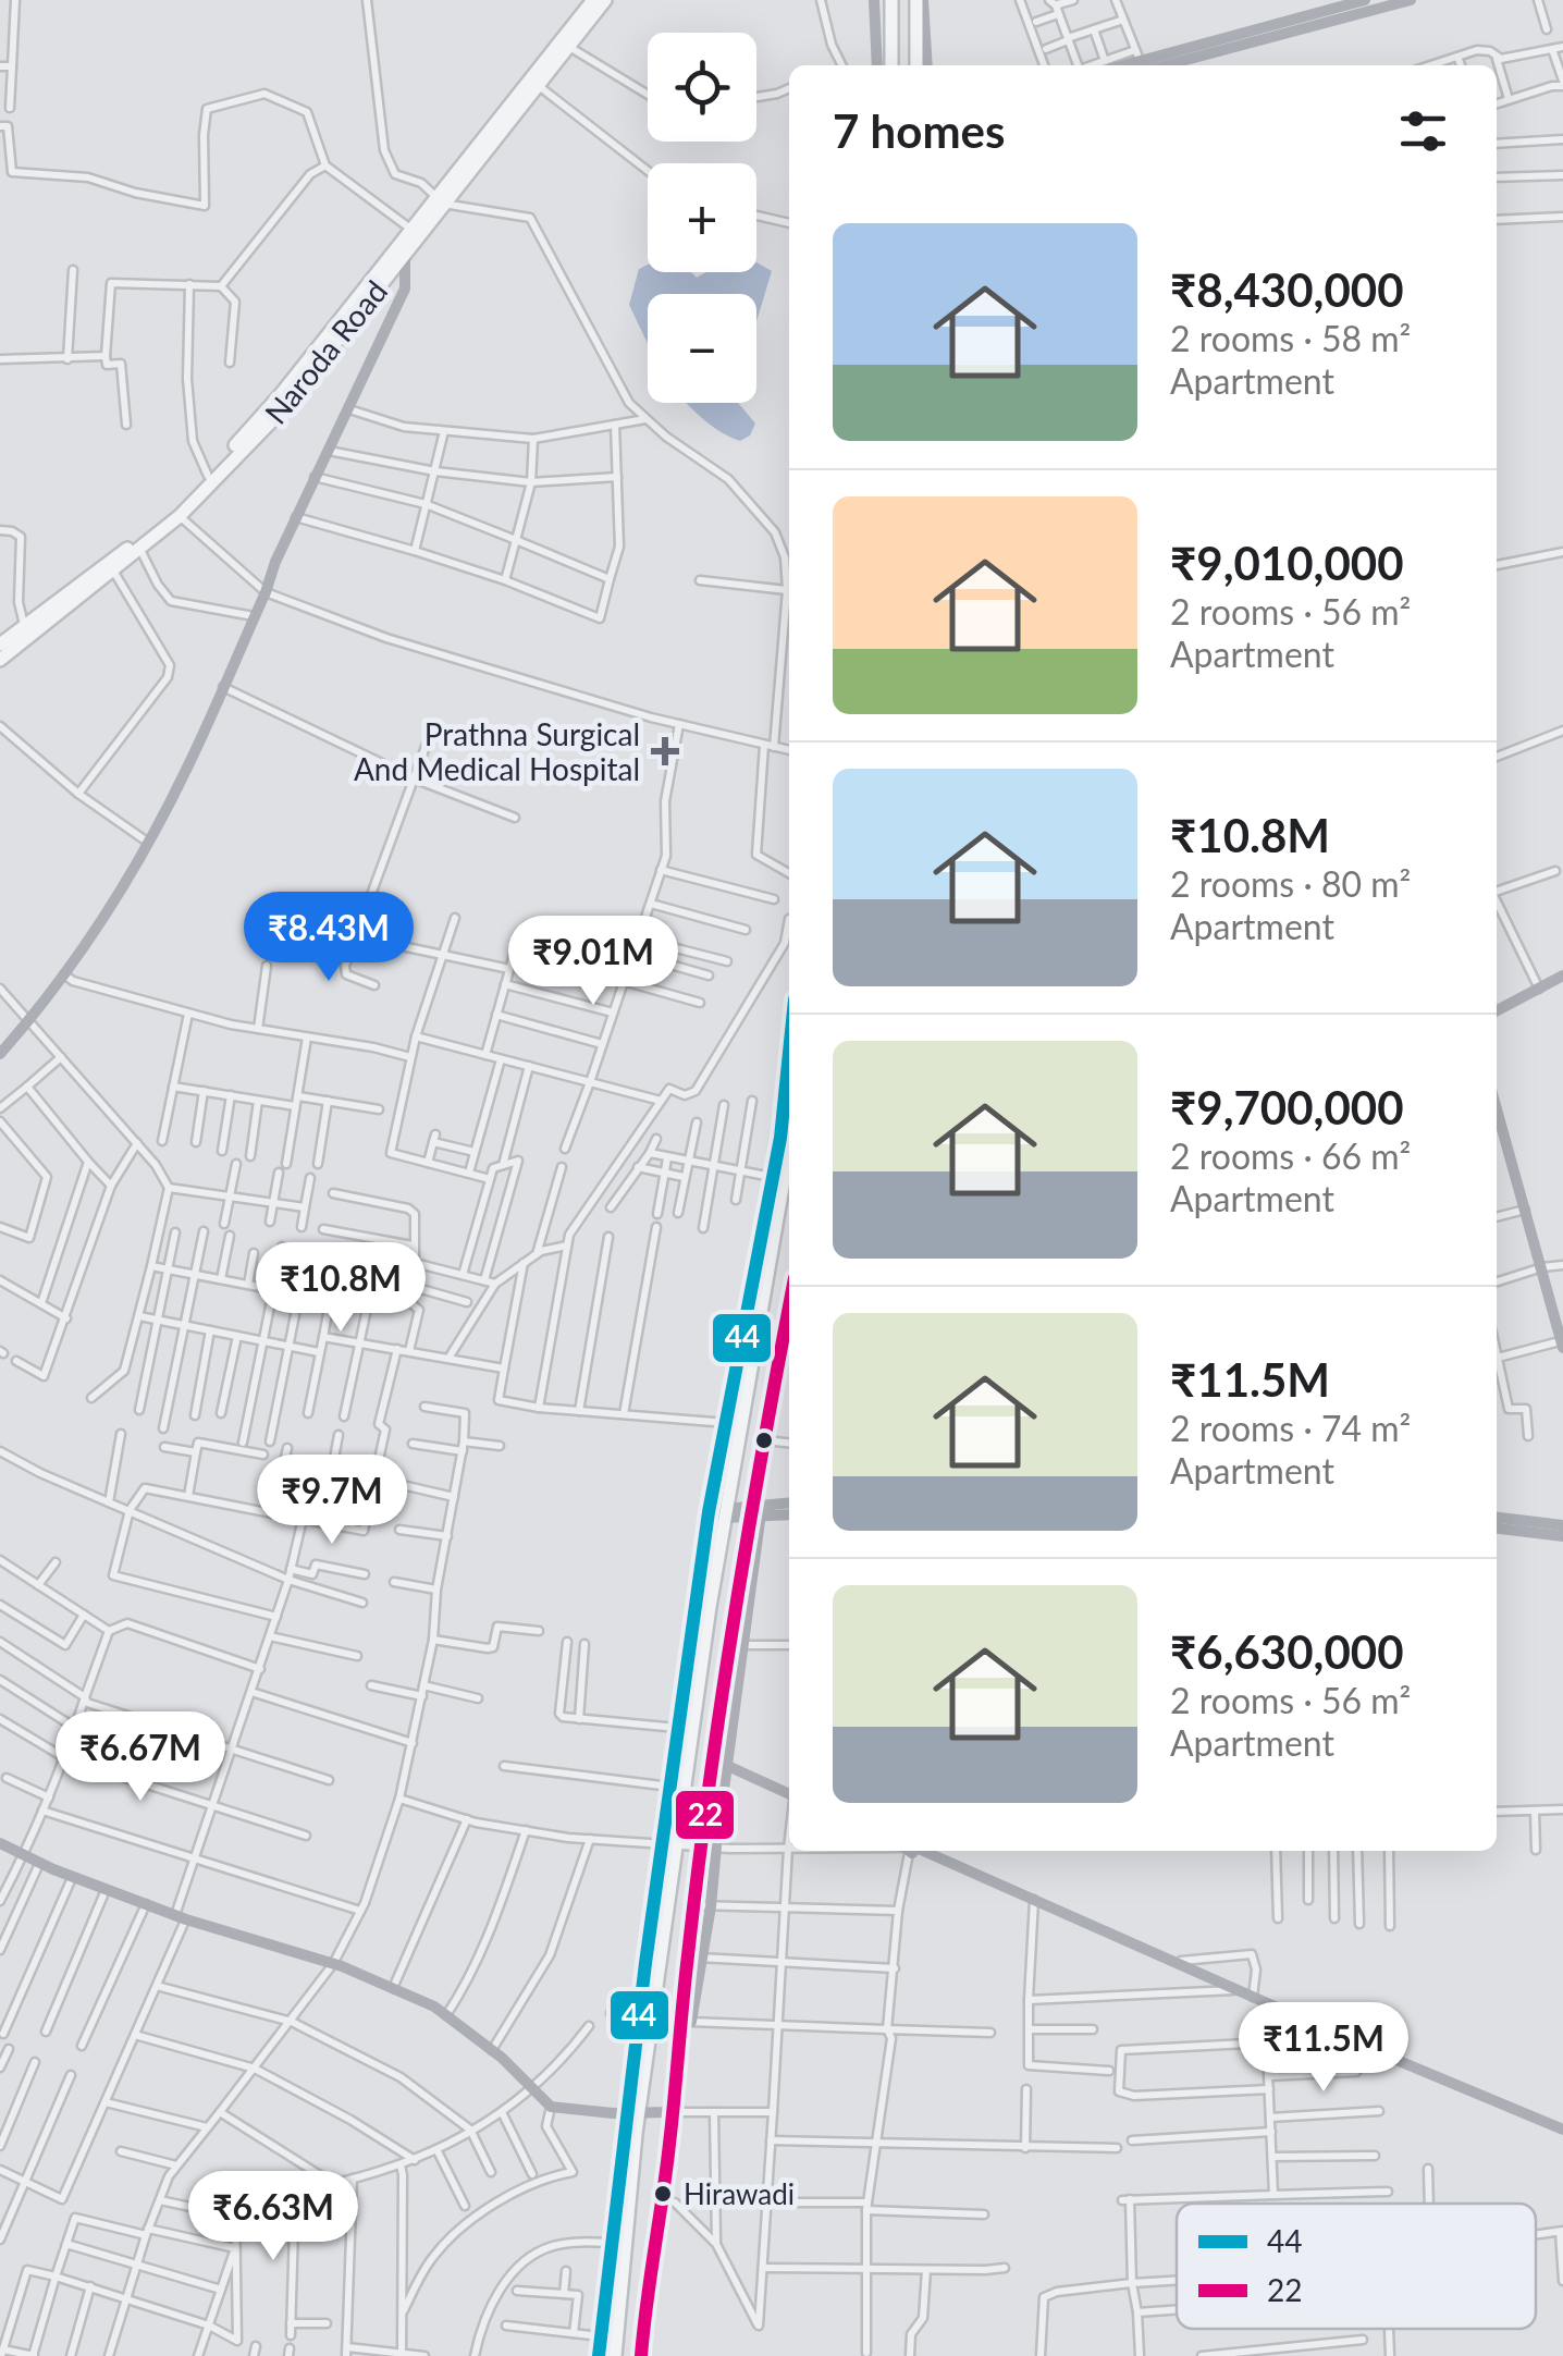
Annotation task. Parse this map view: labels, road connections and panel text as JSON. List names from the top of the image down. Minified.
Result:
{"streets":{"main road":["Naroda Road"]},"places":{"health":["Prathna Surgical And Medical Hospital"],"other":["Hirawadi"]},"lines":["transit line 44","transit line 22"],"legend":["44","22"],"page":{"map_buttons":["+","−"],"heading":"7 homes","list":[{"name":"₹8,430,000","note":"2 rooms · 58 m² · Apartment"},{"name":"₹9,010,000","note":"2 rooms · 56 m² · Apartment"},{"name":"₹10.8M","note":"2 rooms · 80 m² · Apartment"},{"name":"₹9,700,000","note":"2 rooms · 66 m² · Apartment"},{"name":"₹11.5M","note":"2 rooms · 74 m² · Apartment"},{"name":"₹6,630,000","note":"2 rooms · 56 m² · Apartment"}],"price":["₹8.43M","₹9.01M","₹10.8M","₹9.7M","₹6.67M","₹11.5M","₹6.63M"]}}
